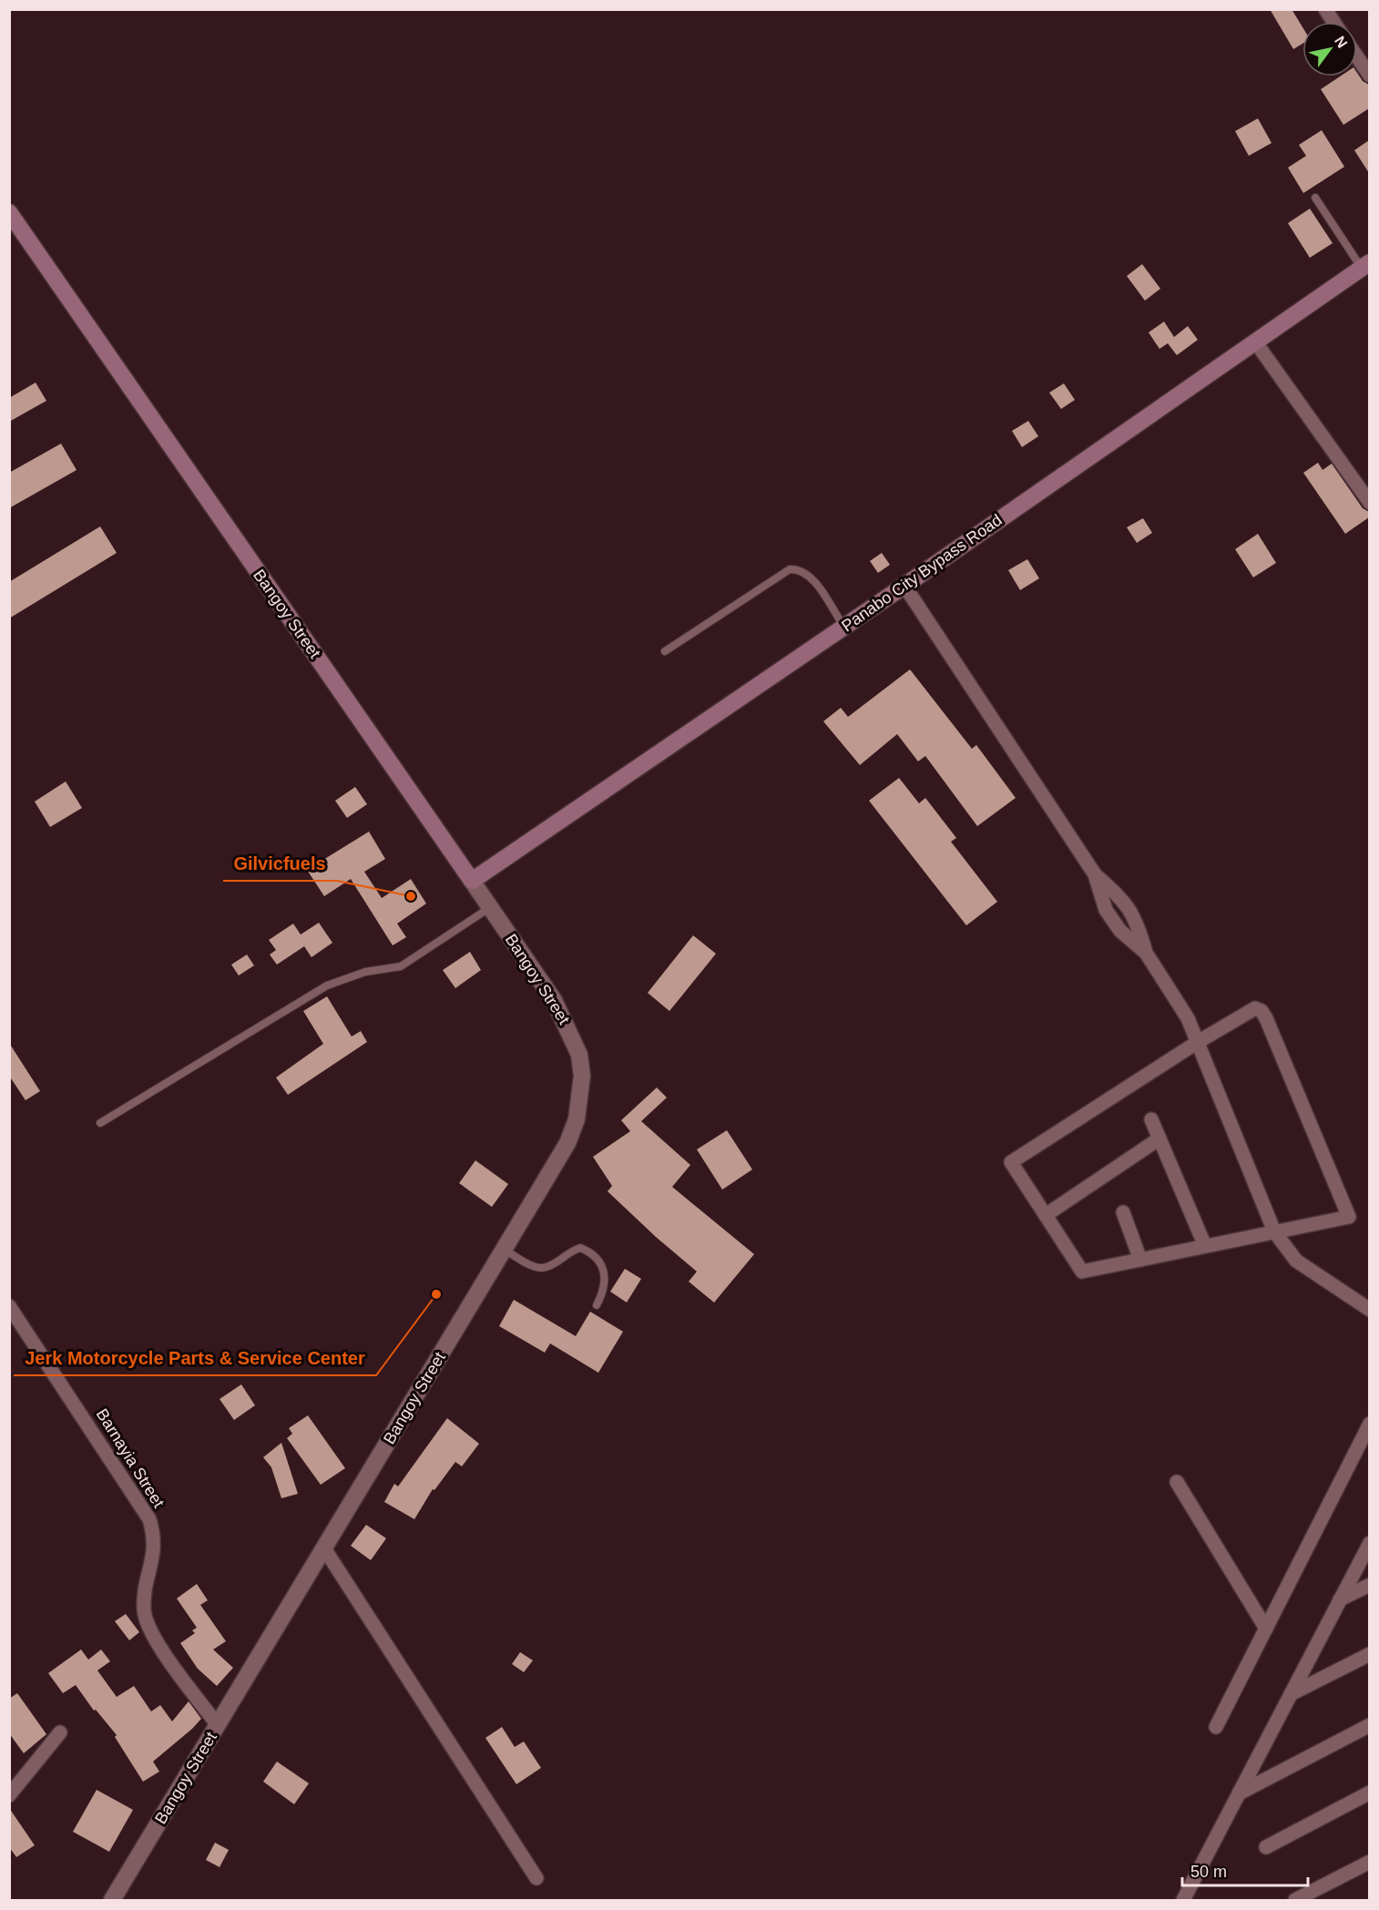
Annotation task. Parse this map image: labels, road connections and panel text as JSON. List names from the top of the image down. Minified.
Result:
{"streets":{"main road":["Panabo City Bypass Road","Bangoy Street"],"street":["Barnayia Street"]},"crossings":[["Panabo City Bypass Road","Bangoy Street"],["Bangoy Street","Barnayia Street"]],"places":["Gilvicfuels","Jerk Motorcycle Parts & Service Center"],"scale_bar":"50 m","north":"top right"}
